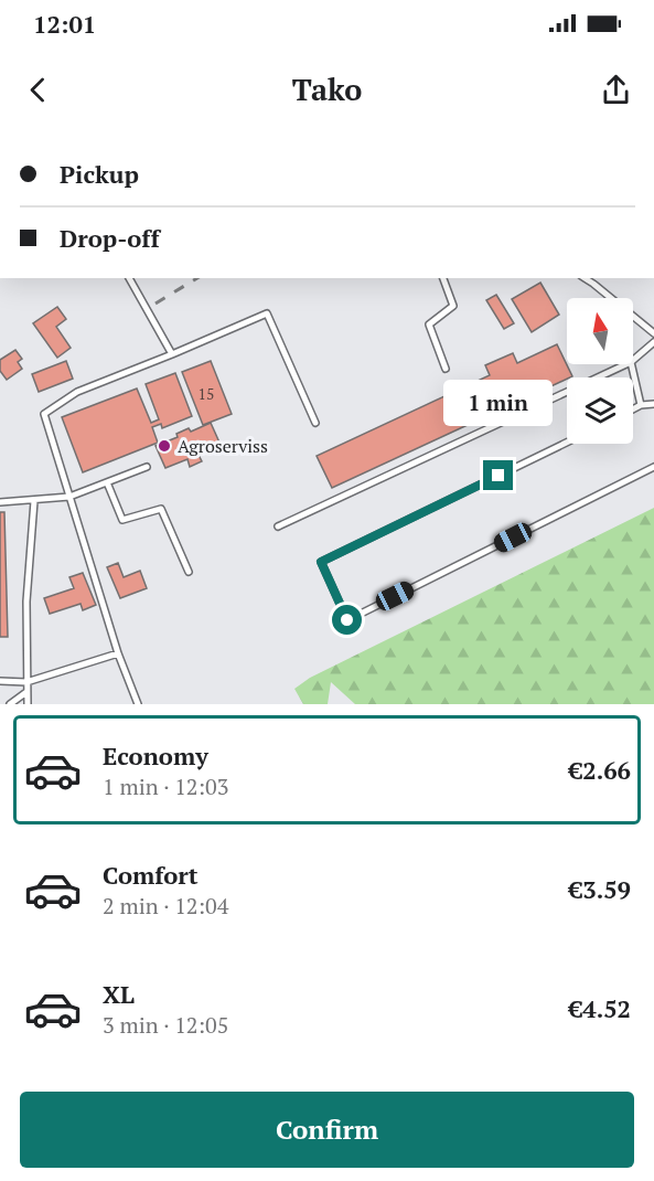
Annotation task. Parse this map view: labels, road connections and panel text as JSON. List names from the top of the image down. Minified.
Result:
{"places":["Agroserviss"],"house_numbers":["15"],"north":"top","page":{"status":"12:01","header":"Tako","banner":["Pickup","Drop-off"],"bubble":"1 min","list":[{"name":"Economy","note":"1 min · 12:03","value":"€2.66"},{"name":"Comfort","note":"2 min · 12:04","value":"€3.59"},{"name":"XL","note":"3 min · 12:05","value":"€4.52"}],"buttons":"Confirm"}}
